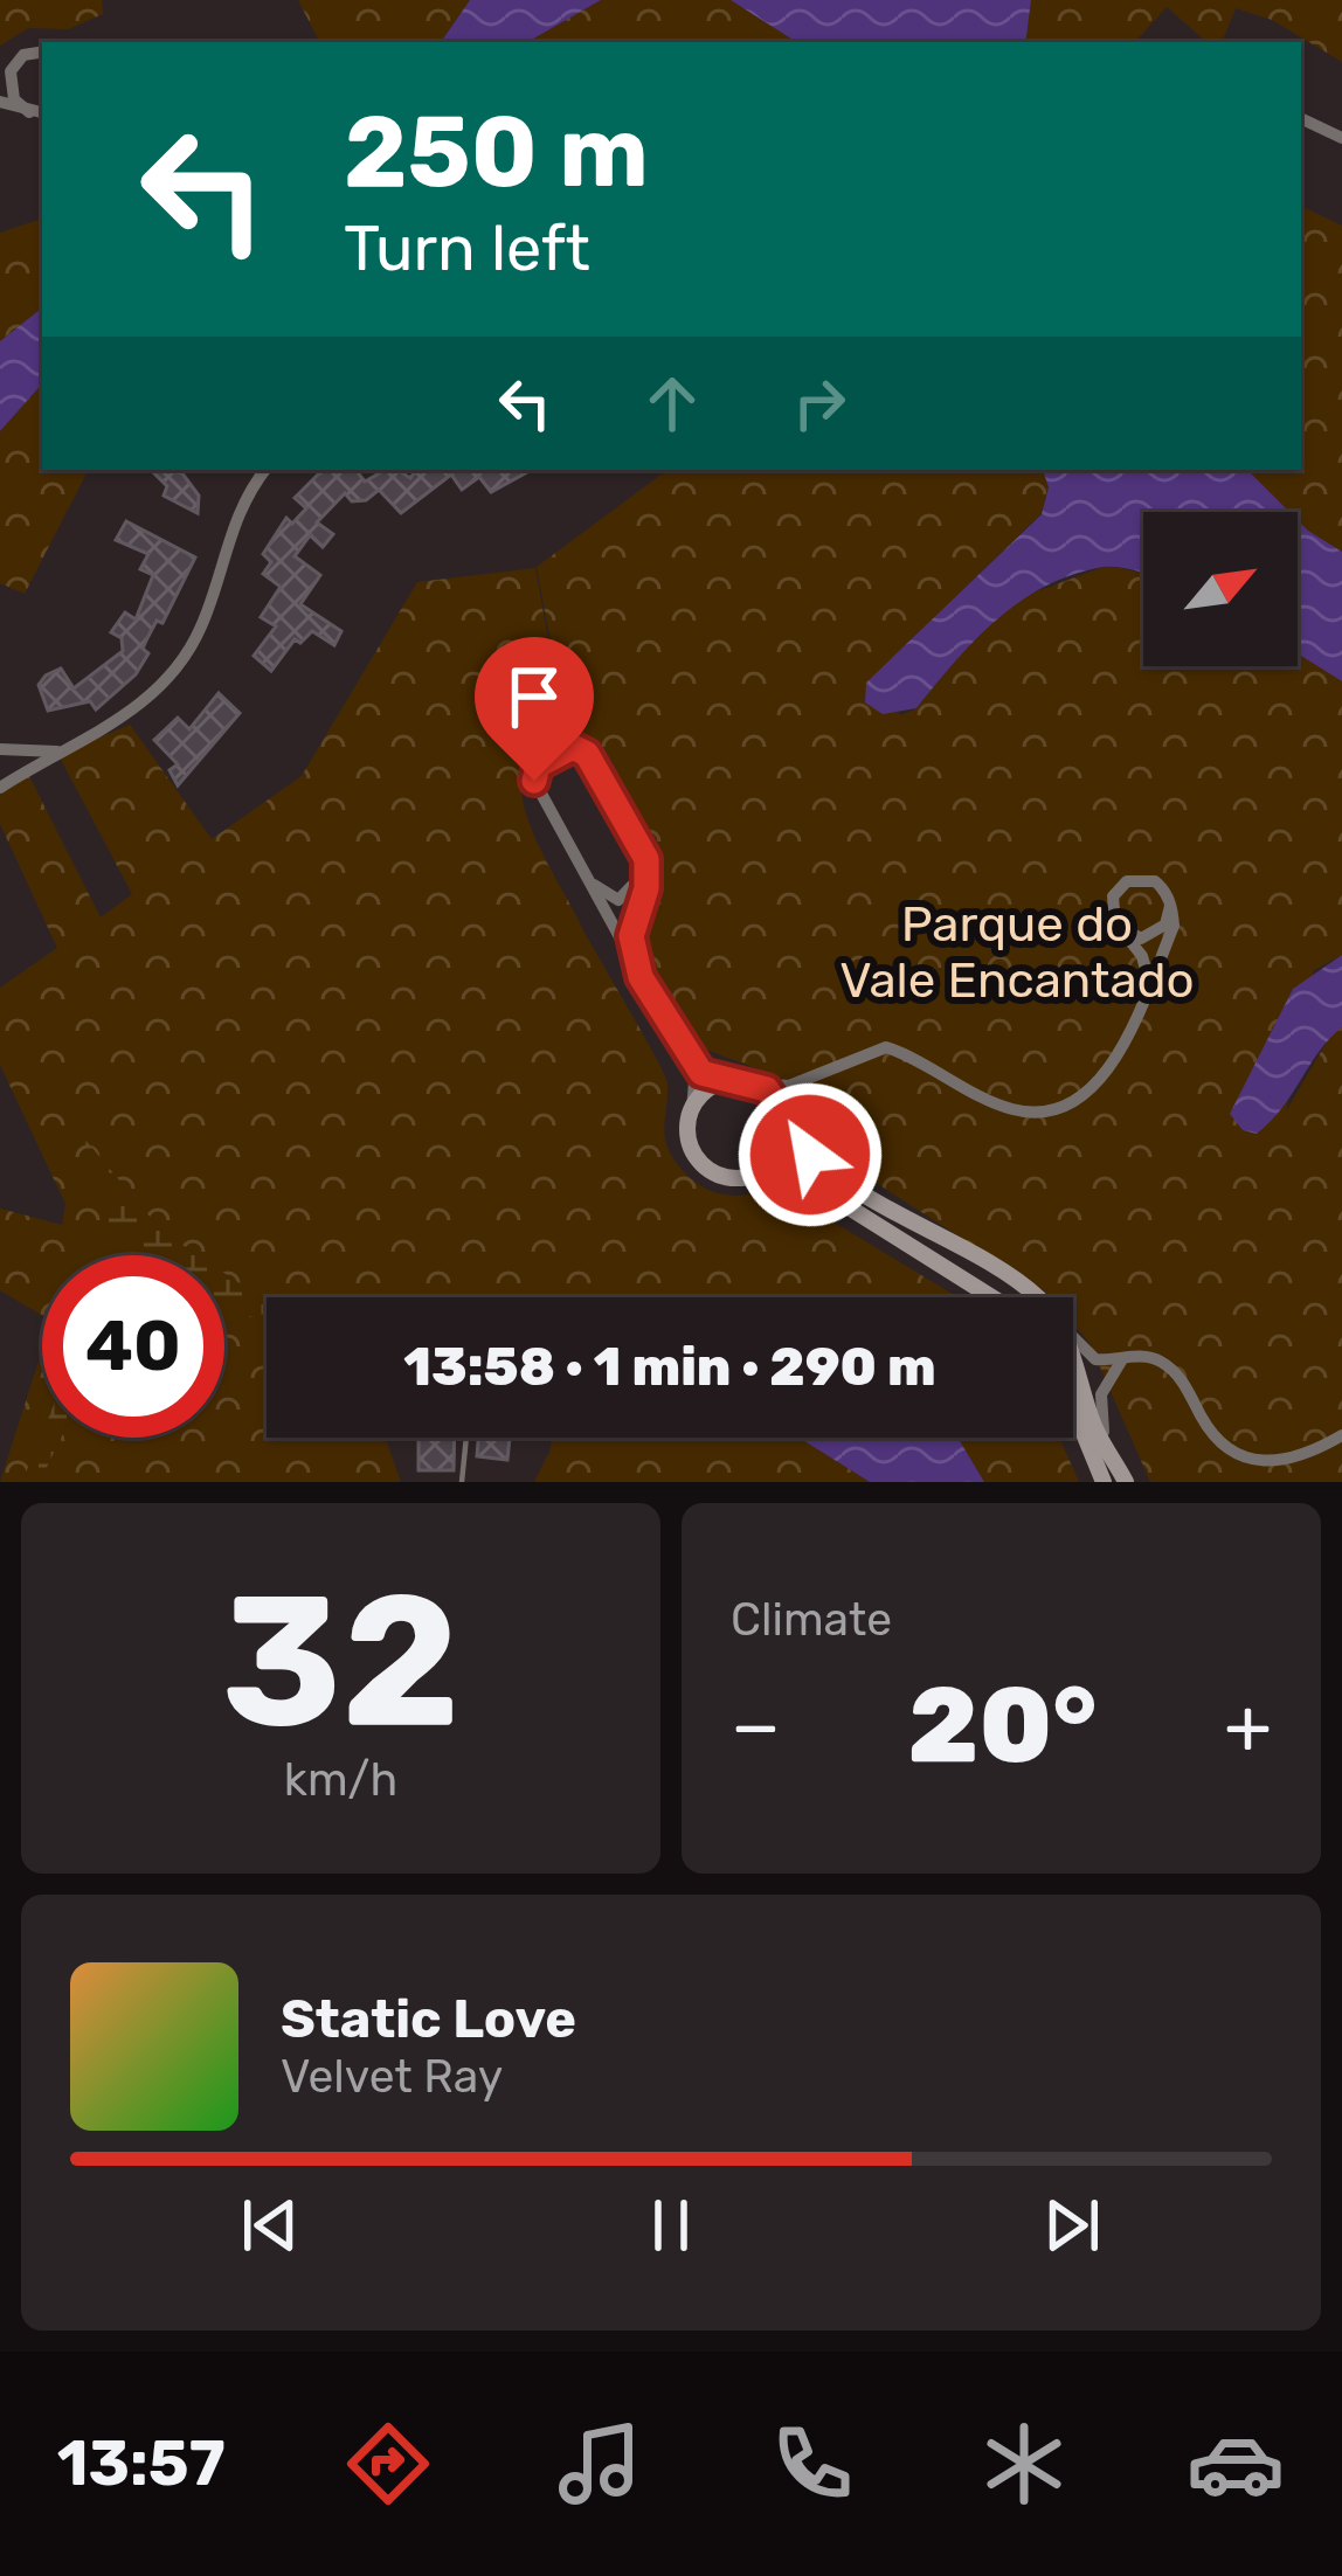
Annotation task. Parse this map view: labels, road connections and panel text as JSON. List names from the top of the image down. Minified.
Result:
{"parks":["Parque do Vale Encantado"],"north":"top right","page":{"turn":["250 m","Turn left"],"limit":"40","trip":"13:58 · 1 min · 290 m","tile":[["32","km/h"],"Climate"],"heat":["−","20°","+"],"song":["Static Love","Velvet Ray"],"tabs":"13:57"}}
